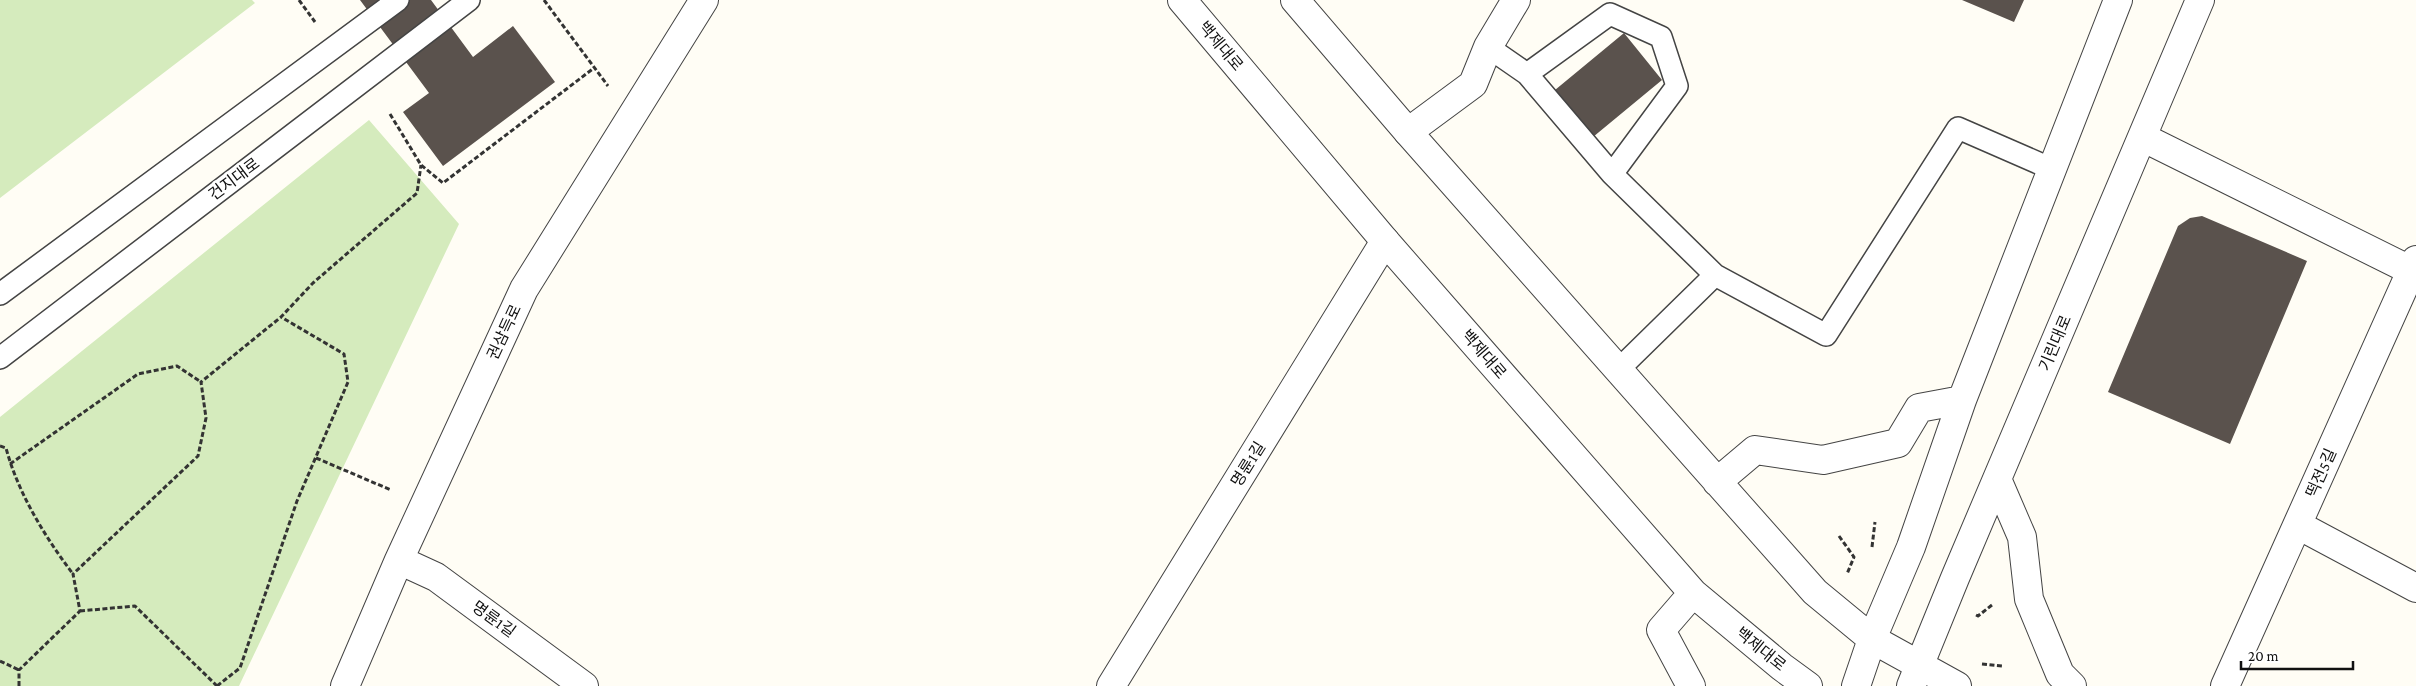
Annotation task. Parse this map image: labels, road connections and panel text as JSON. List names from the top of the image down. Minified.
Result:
{"streets":{"street":["백제대로","권삼득로","기린대로","명륜1길","떡전5길"],"lane":["건지대로"]},"crossings":[["백제대로","명륜1길"],["권삼득로","명륜1길"]],"scale_bar":"20 m"}
